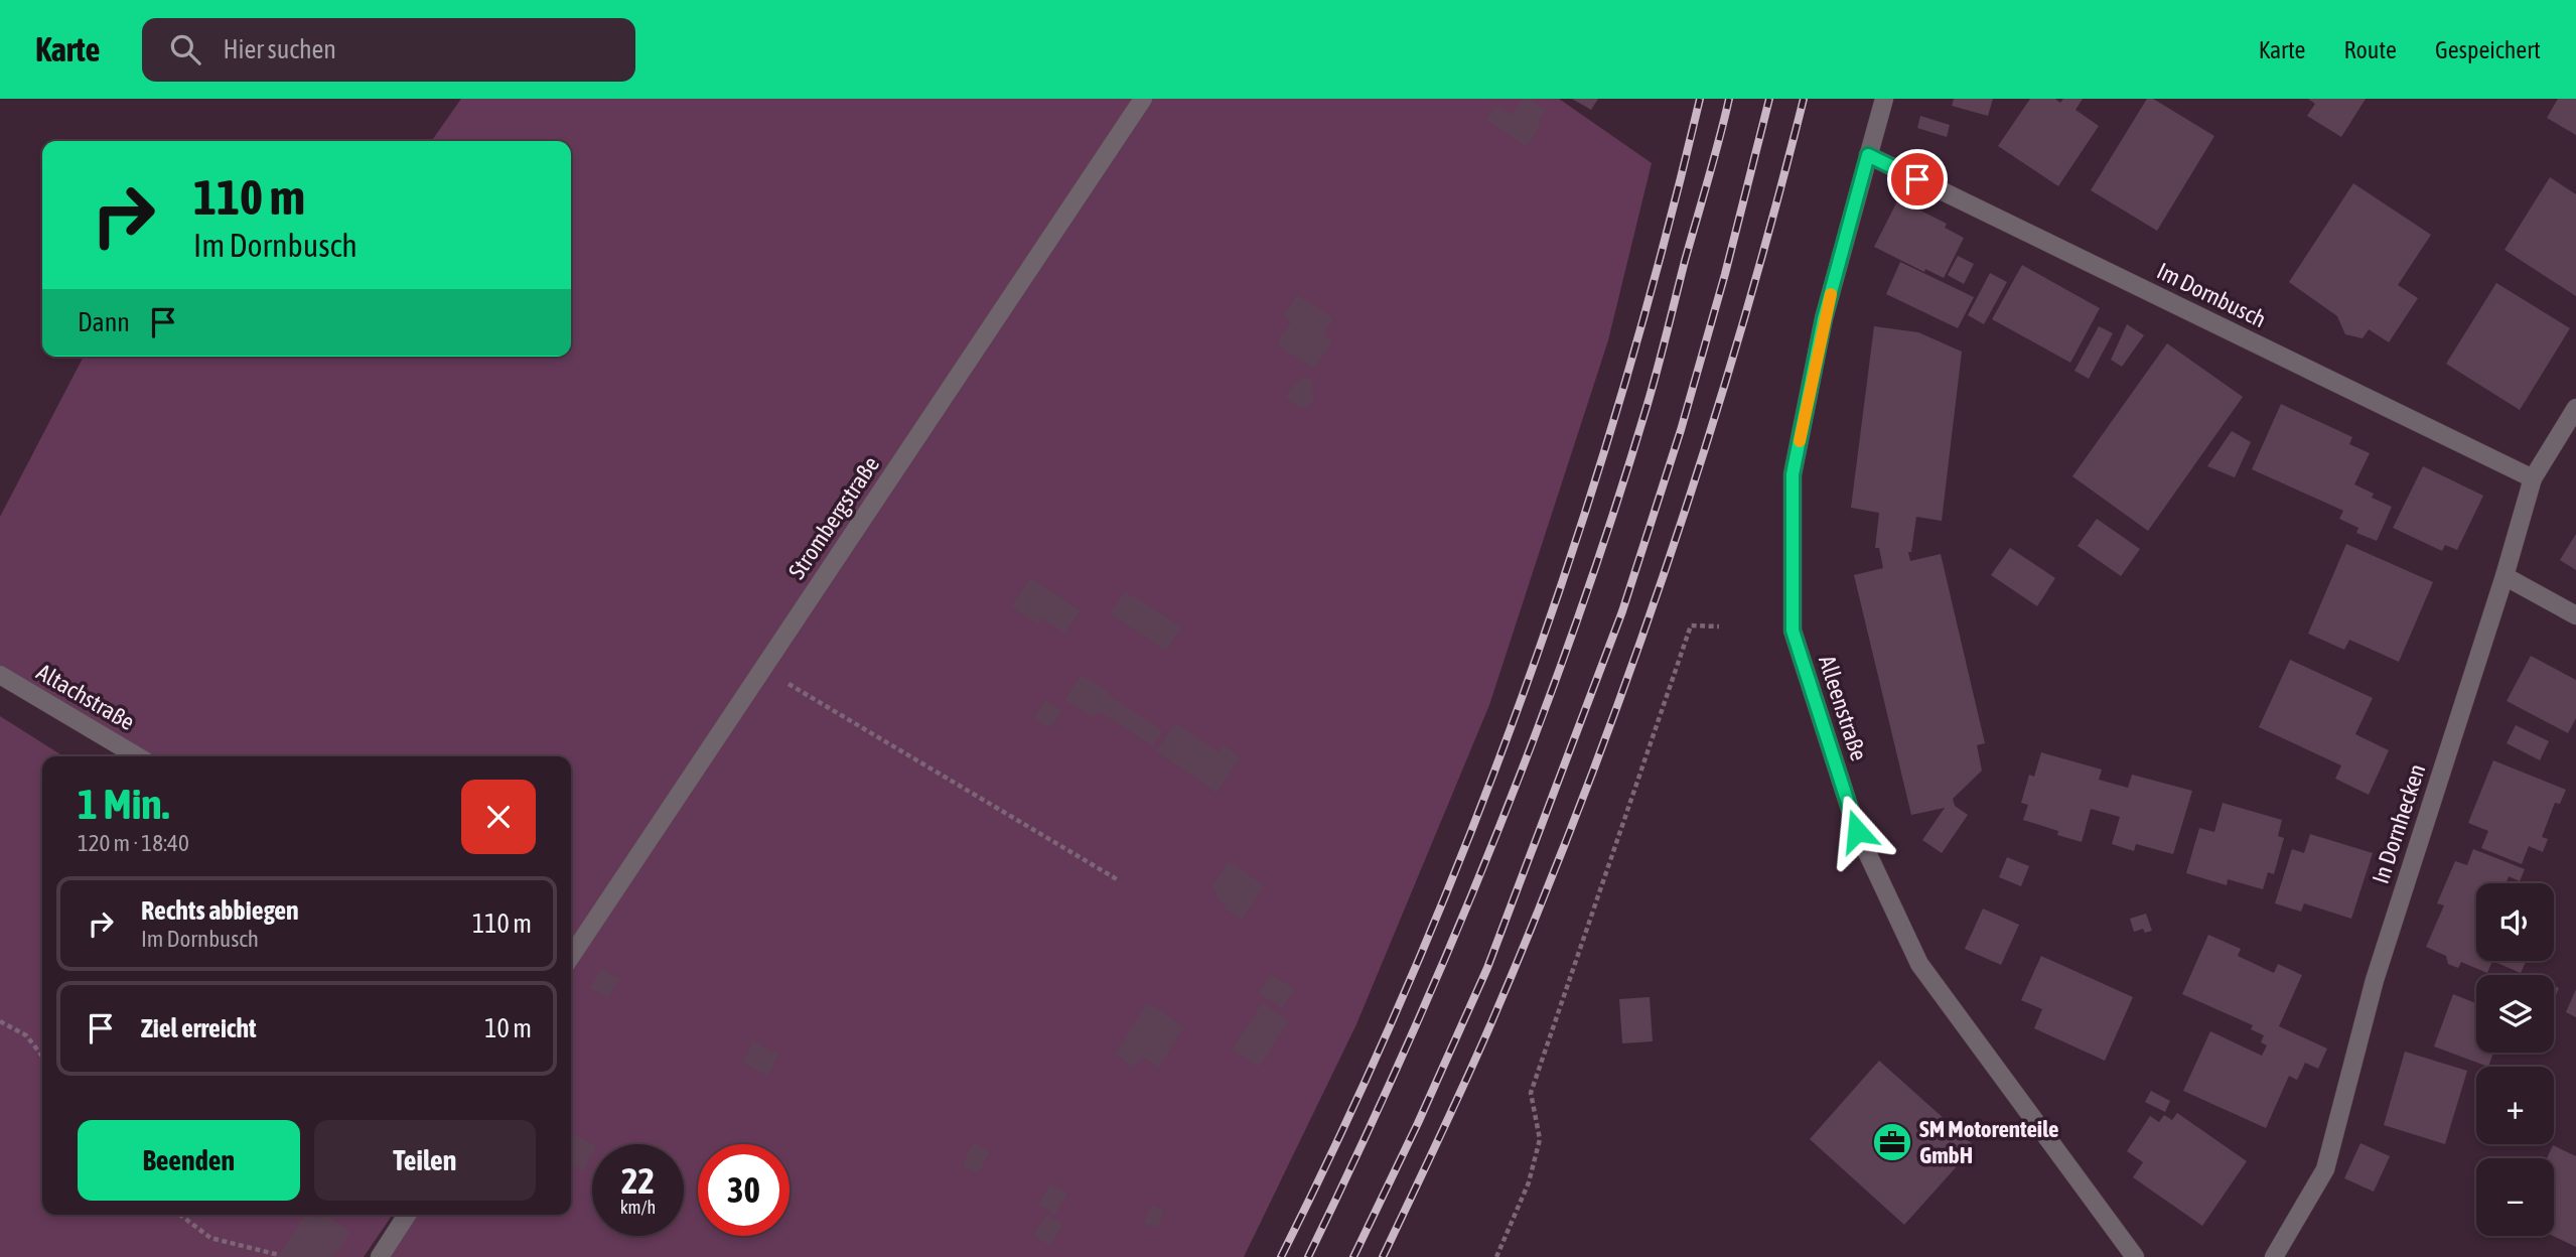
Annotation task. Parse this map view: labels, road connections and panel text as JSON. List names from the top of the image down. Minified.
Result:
{"streets":{"street":["Im Dornbusch","Strombergstraße","Altachstraße","Alleenstraße","In Dornhecken"]},"crossings":[["Im Dornbusch","Alleenstraße"],["Im Dornbusch","In Dornhecken"]],"places":{"office":["SM Motorenteile GmbH"]},"page":{"header":"Karte","search":"Hier suchen","nav":["Karte","Route","Gespeichert"],"turn":["110 m","Im Dornbusch"],"then":"Dann","heading":["1 Min.","120 m · 18:40"],"list":[{"name":"Rechts abbiegen","note":"Im Dornbusch","value":"110 m"},{"name":"Ziel erreicht","value":"10 m"}],"map_buttons":["+","−"],"buttons":["Beenden","Teilen"],"speed":"22 km/h","limit":"30"}}
